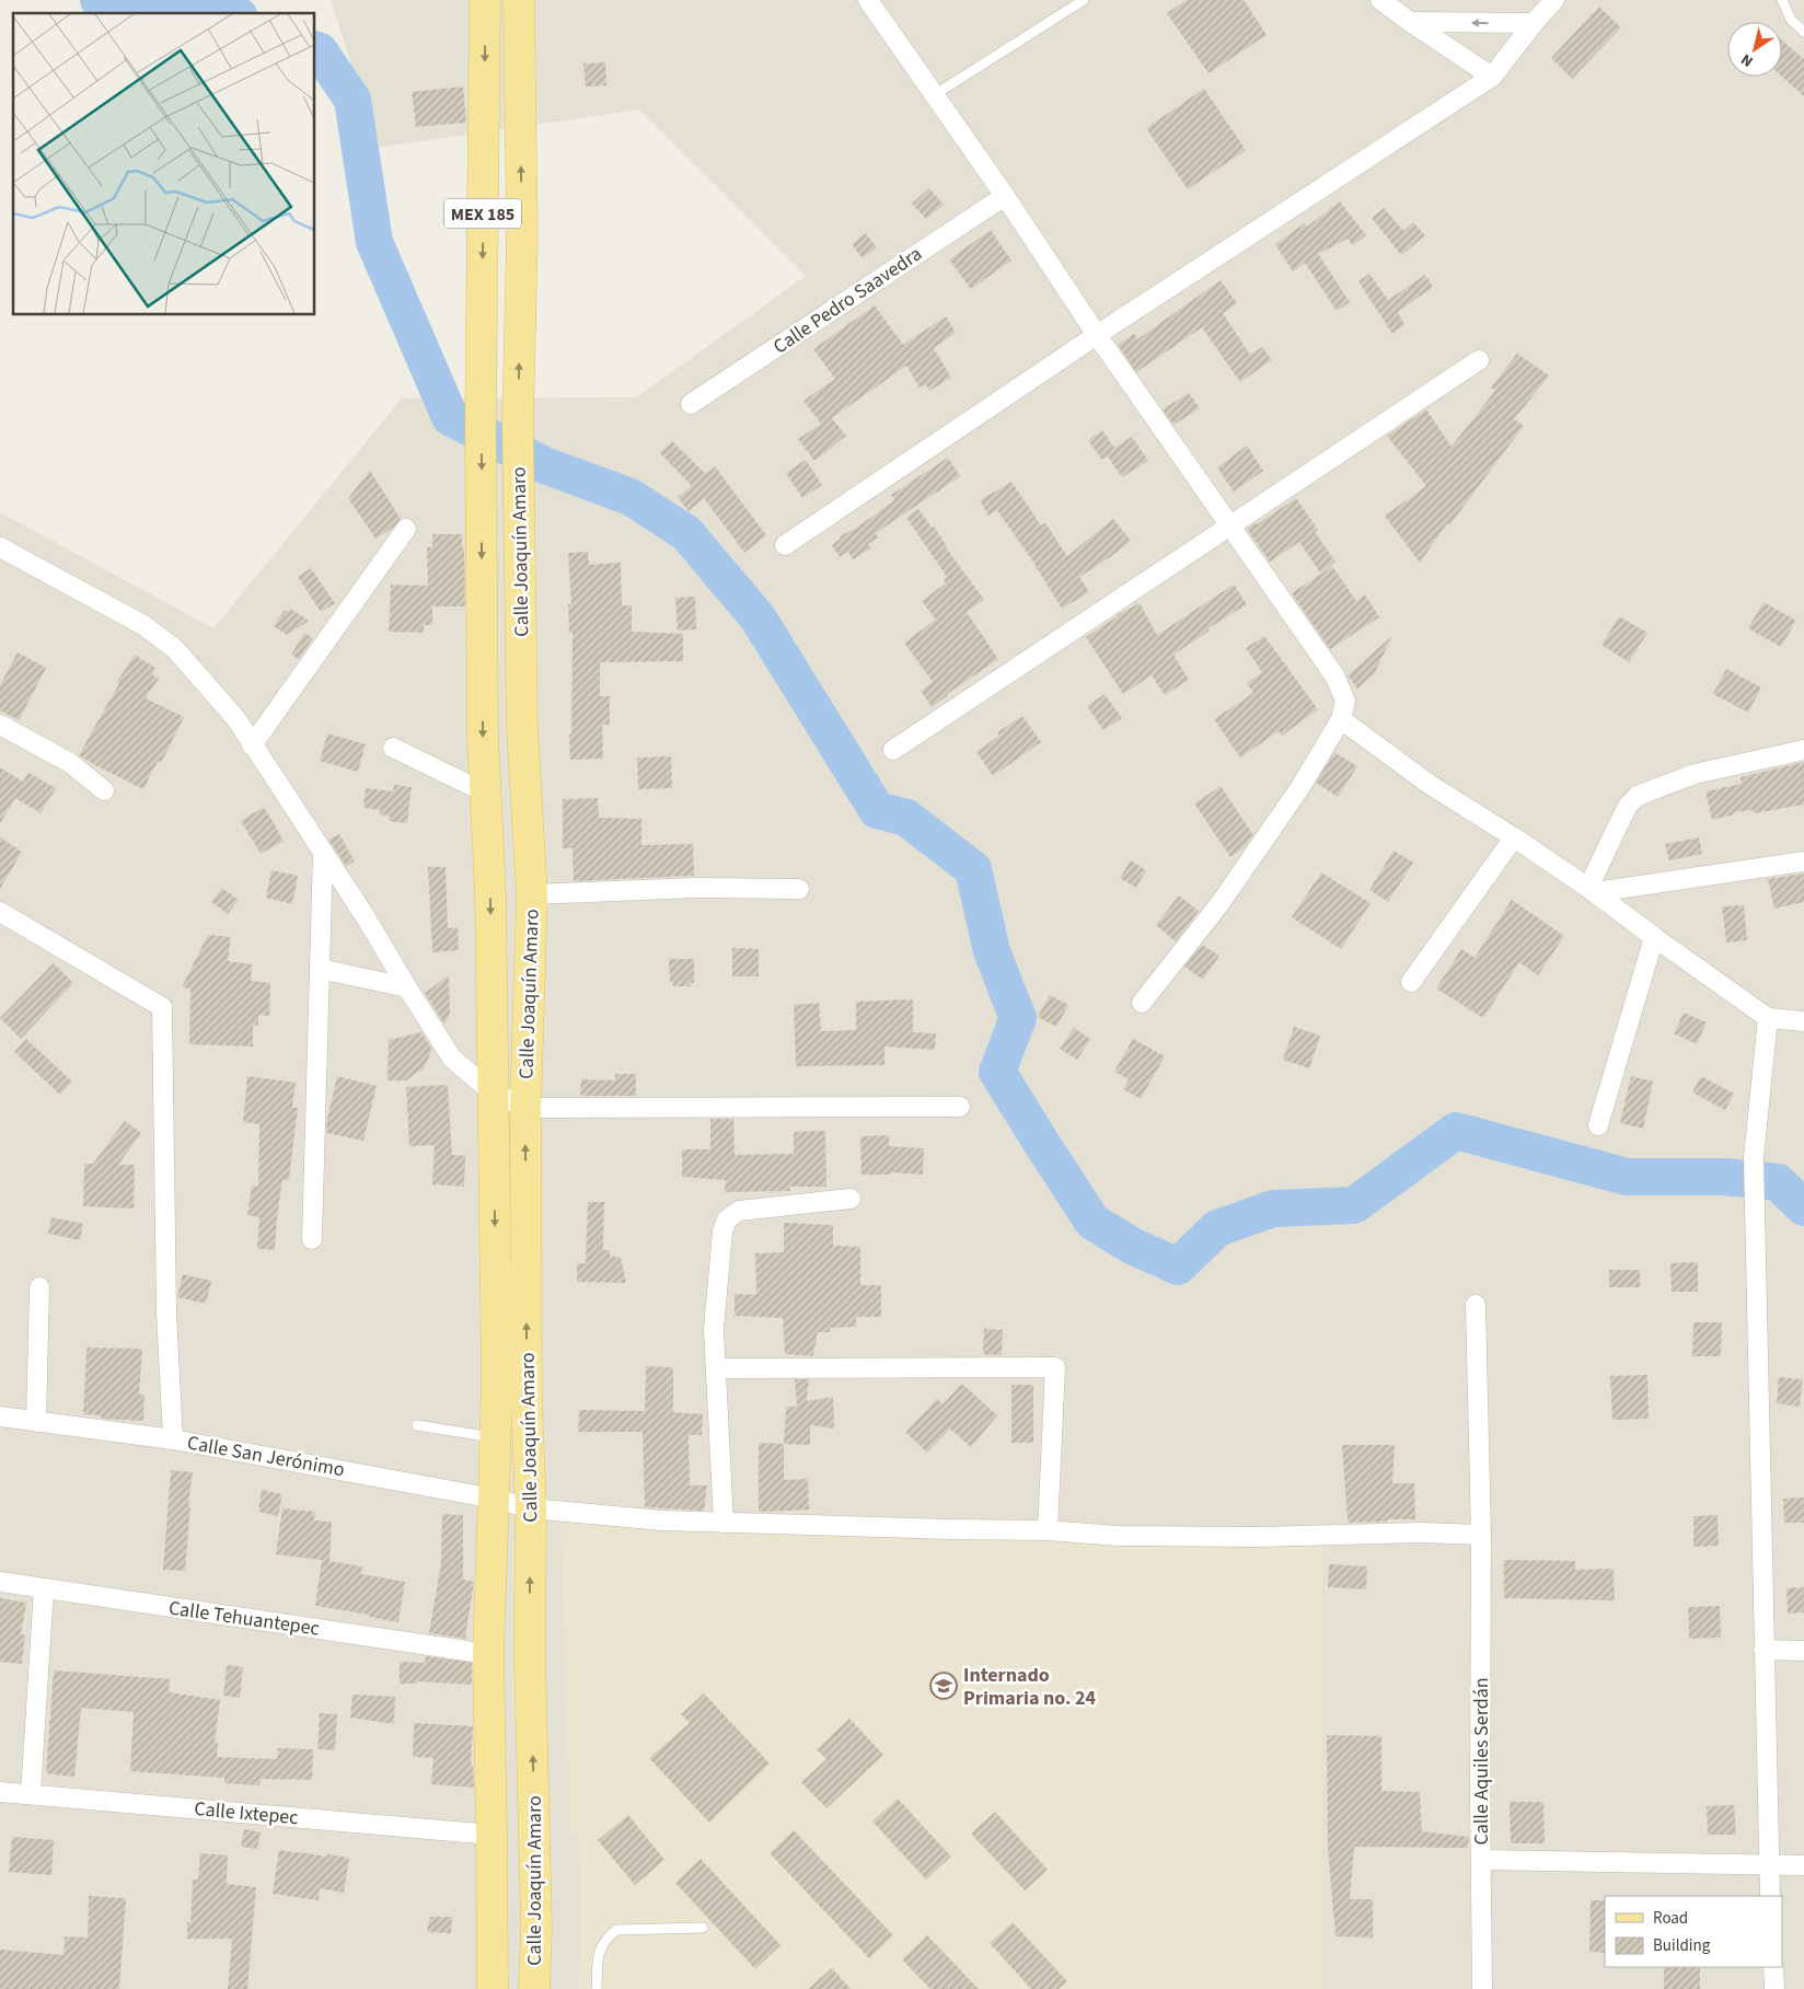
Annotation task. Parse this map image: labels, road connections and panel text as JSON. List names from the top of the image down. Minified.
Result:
{"streets":{"main road":["MEX 185","Calle Joaquín Amaro"],"street":["Calle Pedro Saavedra","Calle San Jerónimo","Calle Tehuantepec","Calle Aquiles Serdán","Calle Ixtepec"]},"crossings":[["Calle Joaquín Amaro","Calle San Jerónimo"],["Calle Joaquín Amaro","Calle Tehuantepec"],["Calle Joaquín Amaro","Calle Ixtepec"],["Calle San Jerónimo","Calle Aquiles Serdán"]],"places":{"school or university":["Internado Primaria no. 24"]},"legend":["Road","Building"],"north":"bottom left"}
